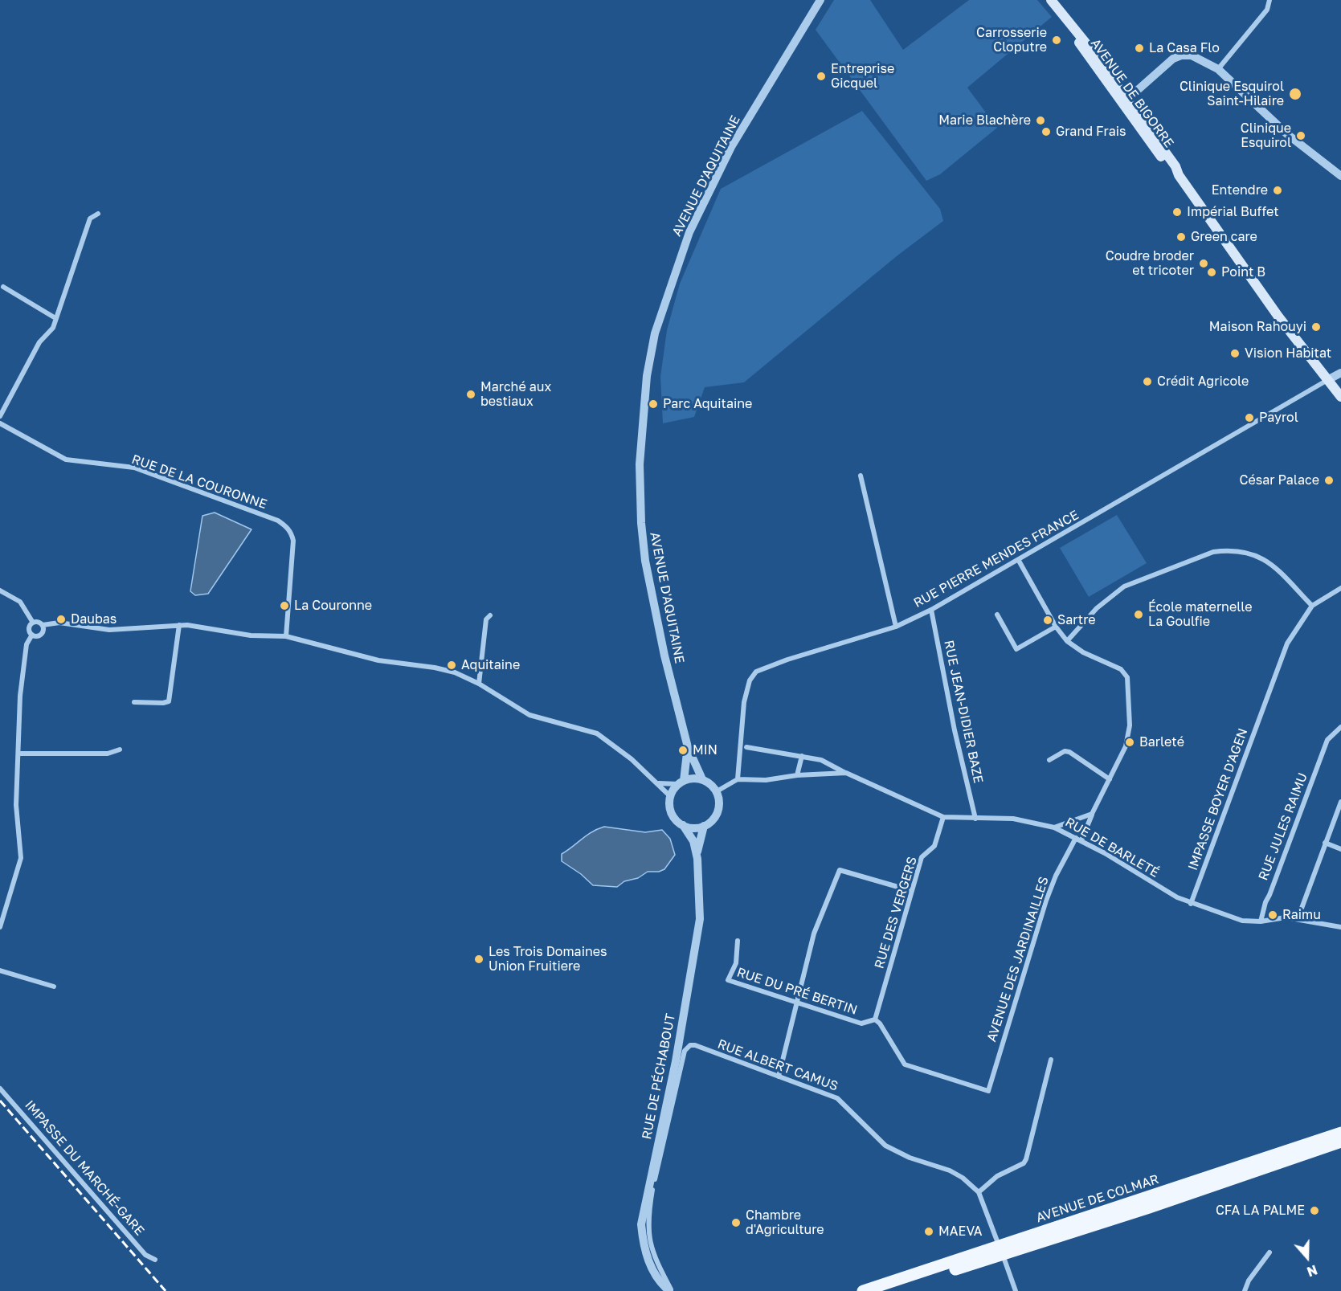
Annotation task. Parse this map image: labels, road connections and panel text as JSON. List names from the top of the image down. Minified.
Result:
{"streets":{"main road":["AVENUE DE BIGORRE","AVENUE DE COLMAR"],"street":["AVENUE D'AQUITAINE","RUE DE LA COURONNE","RUE PIERRE MENDES FRANCE","RUE JEAN-DIDIER BAZE","IMPASSE BOYER D'AGEN","RUE JULES RAIMU","RUE DE BARLETÉ","RUE DES VERGERS","AVENUE DES JARDINAILLES","RUE DU PRÉ BERTIN","RUE ALBERT CAMUS","RUE DE PÉCHABOUT","IMPASSE DU MARCHÉ-GARE"]},"crossings":[["AVENUE DE BIGORRE","RUE PIERRE MENDES FRANCE"],["AVENUE D'AQUITAINE","RUE DE PÉCHABOUT"],["RUE PIERRE MENDES FRANCE","RUE JEAN-DIDIER BAZE"],["RUE PIERRE MENDES FRANCE","RUE DE BARLETÉ"],["RUE PIERRE MENDES FRANCE","AVENUE DES JARDINAILLES"],["RUE JEAN-DIDIER BAZE","RUE DE BARLETÉ"],["IMPASSE BOYER D'AGEN","RUE DE BARLETÉ"],["RUE JULES RAIMU","RUE DE BARLETÉ"],["RUE DE BARLETÉ","RUE DES VERGERS"],["RUE DE BARLETÉ","AVENUE DES JARDINAILLES"],["RUE DES VERGERS","RUE DU PRÉ BERTIN"],["AVENUE DES JARDINAILLES","RUE DU PRÉ BERTIN"],["RUE ALBERT CAMUS","RUE DE PÉCHABOUT"],["RUE ALBERT CAMUS","AVENUE DE COLMAR"]],"places":["Carrosserie Cloputre","La Casa Flo","Entreprise Gicquel","Clinique Esquirol Saint-Hilaire","Marie Blachère","Grand Frais","Clinique Esquirol","Entendre","Impérial Buffet","Green care","Coudre broder et tricoter","Point B","Maison Rahouyi","Vision Habitat","Crédit Agricole","Marché aux bestiaux","Parc Aquitaine","Payrol","César Palace","La Couronne","École maternelle La Goulfie","Daubas","Sartre","Aquitaine","Barleté","MIN","Raimu","Les Trois Domaines Union Fruitiere","CFA LA PALME","Chambre d'Agriculture","MAEVA"],"north":"bottom"}
